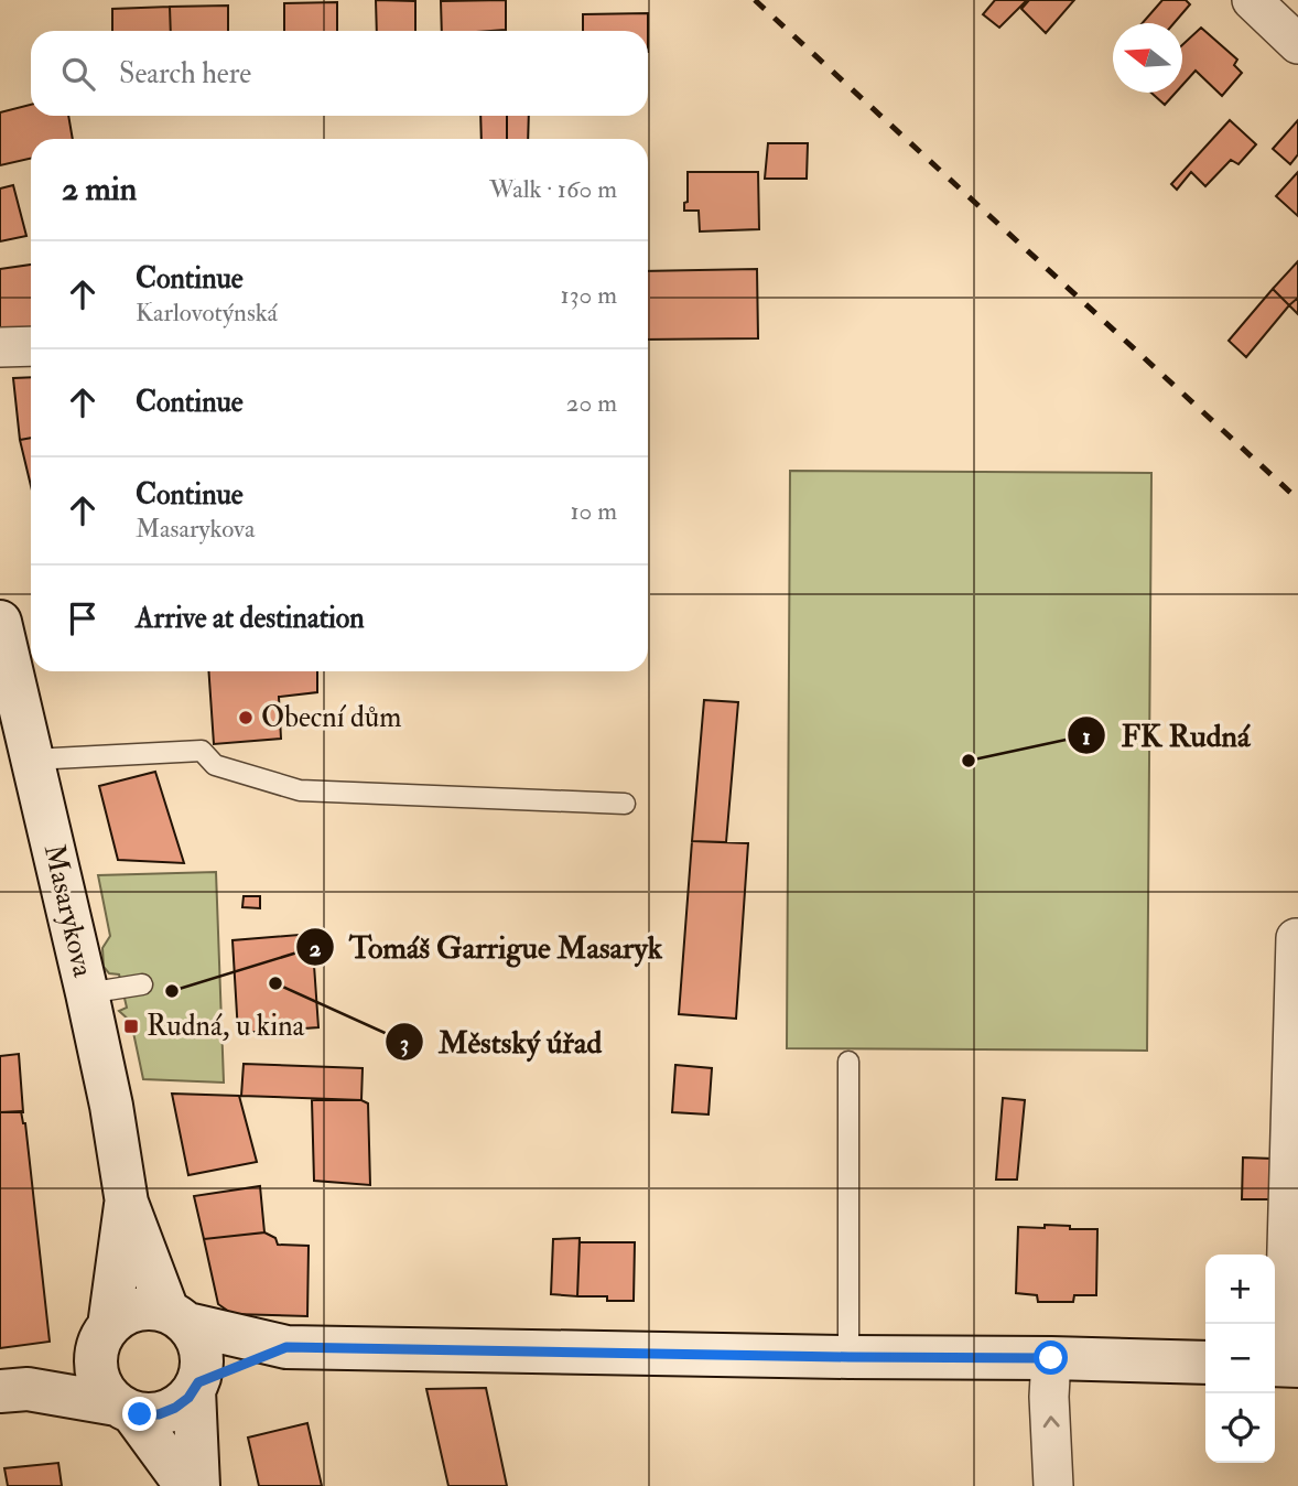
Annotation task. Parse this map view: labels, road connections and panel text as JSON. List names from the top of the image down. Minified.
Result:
{"streets":{"main road":["Masarykova"]},"places":{"other":["Obecní dům","FK Rudná","Městský úřad","Tomáš Garrigue Masaryk"],"transit":["Rudná, u kina"]},"north":"left","page":{"search":"Search here","heading":["2 min","Walk · 160 m"],"list":[["Continue","Karlovotýnská","130 m"],["Continue","20 m"],["Continue","Masarykova","10 m"],"Arrive at destination"],"map_buttons":["+","−"]}}
